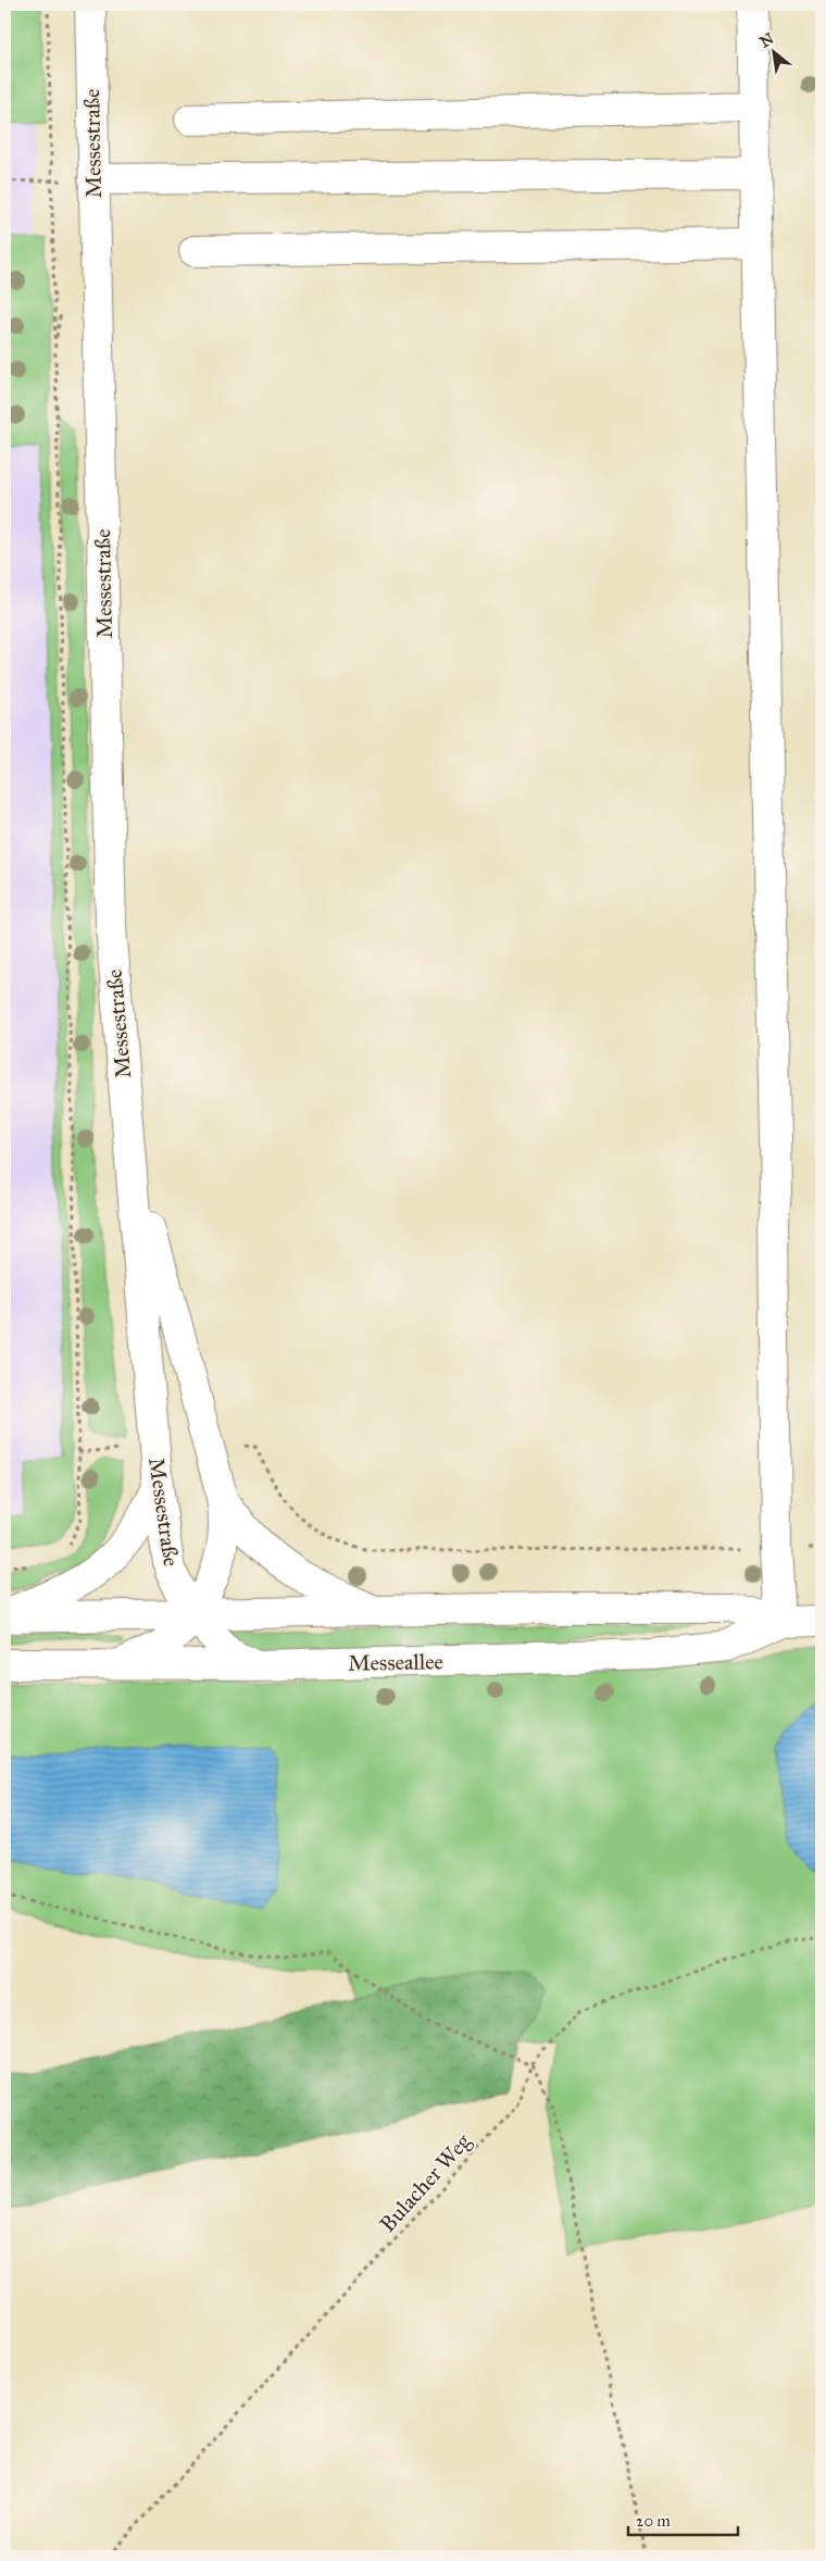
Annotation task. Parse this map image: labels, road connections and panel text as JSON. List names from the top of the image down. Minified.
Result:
{"streets":{"street":["Messestraße","Messeallee"],"path":["Bulacher Weg"]},"crossings":[["Messestraße","Messeallee"]],"scale_bar":"20 m","north":"top left"}
